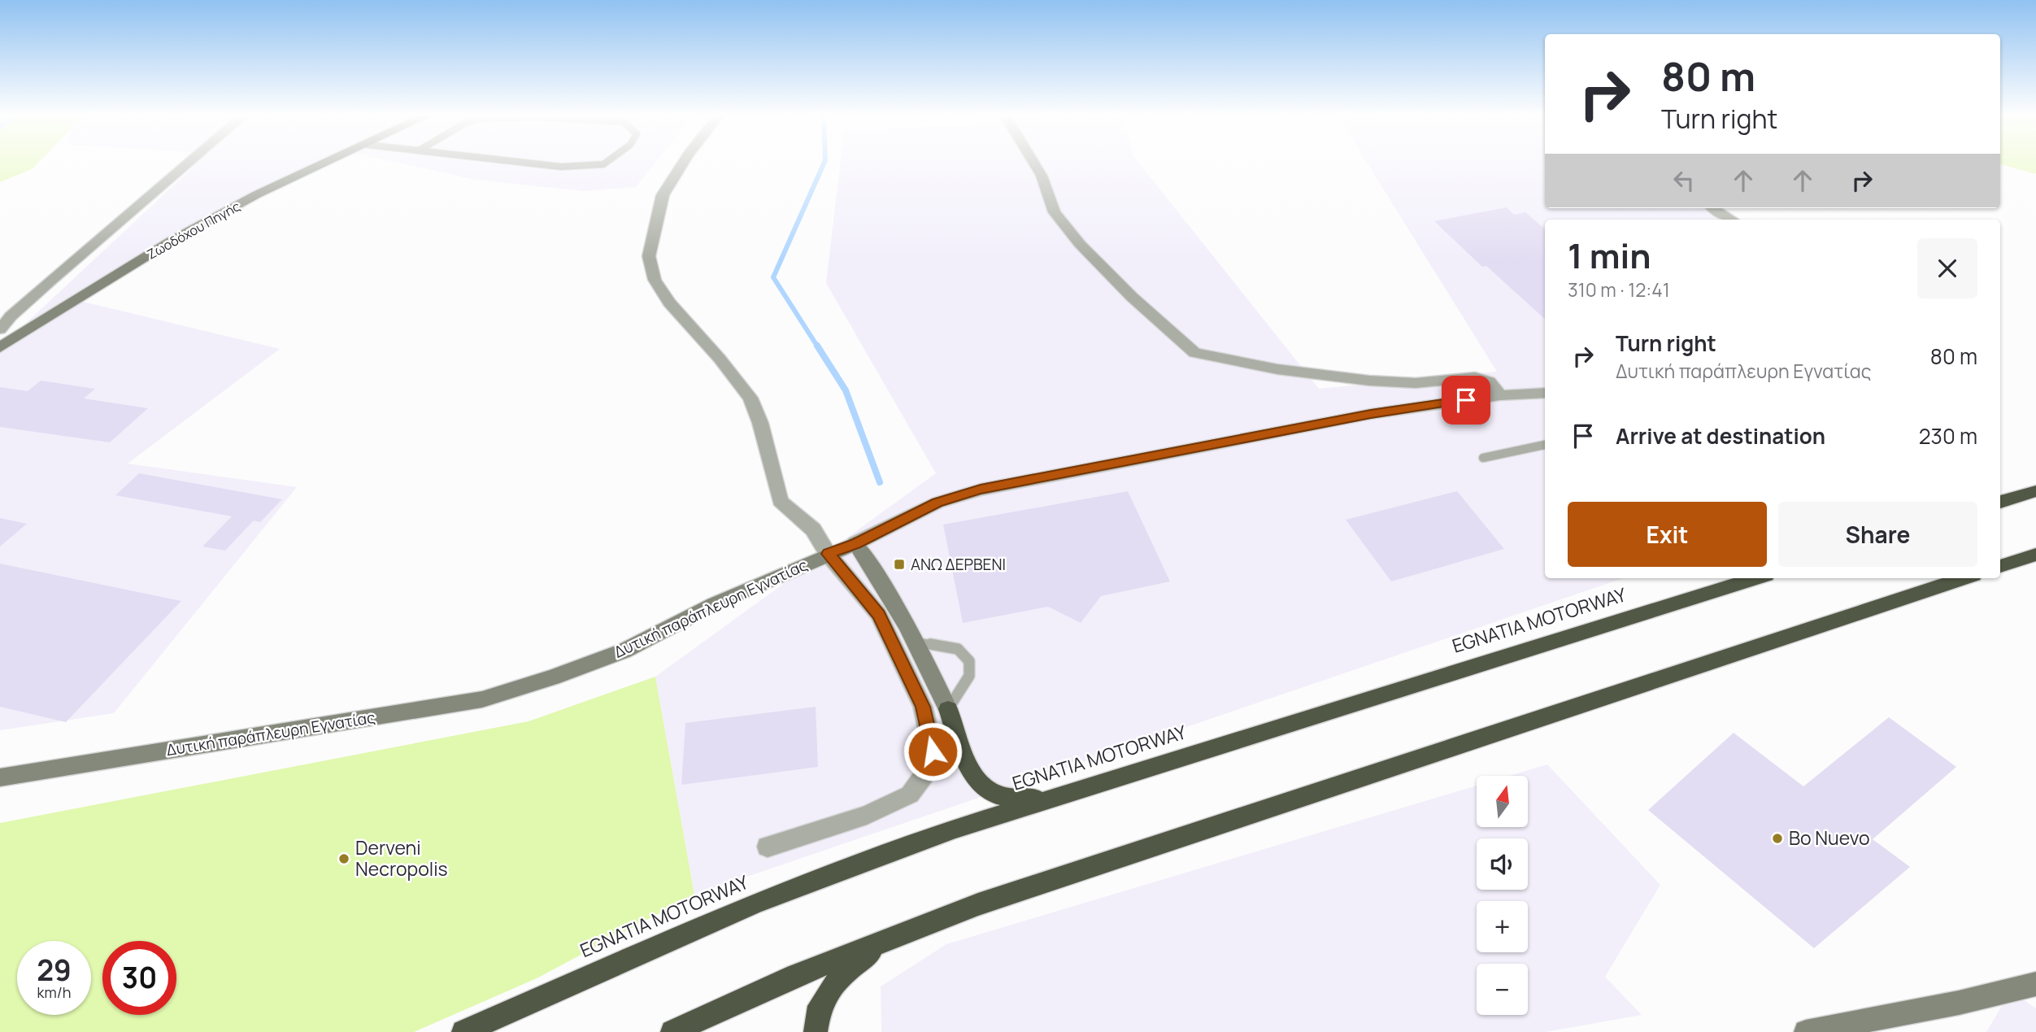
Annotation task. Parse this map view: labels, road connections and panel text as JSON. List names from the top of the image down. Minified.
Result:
{"streets":{"highway":["EGNATIA MOTORWAY"],"street":["Ζωοδόχου Πηγής","Δυτική παράπλευρη Εγνατίας"]},"places":{"transit":["ΑΝΩ ΔΕΡΒΕΝΙ"],"other":["Bo Nuevo","Derveni Necropolis"]},"north":"top","page":{"turn":["80 m","Turn right"],"heading":["1 min","310 m · 12:41"],"list":[{"name":"Turn right","note":"Δυτική παράπλευρη Εγνατίας","value":"80 m"},{"name":"Arrive at destination","value":"230 m"}],"buttons":["Exit","Share"],"map_buttons":["+","−"],"speed":"29 km/h","limit":"30"}}
